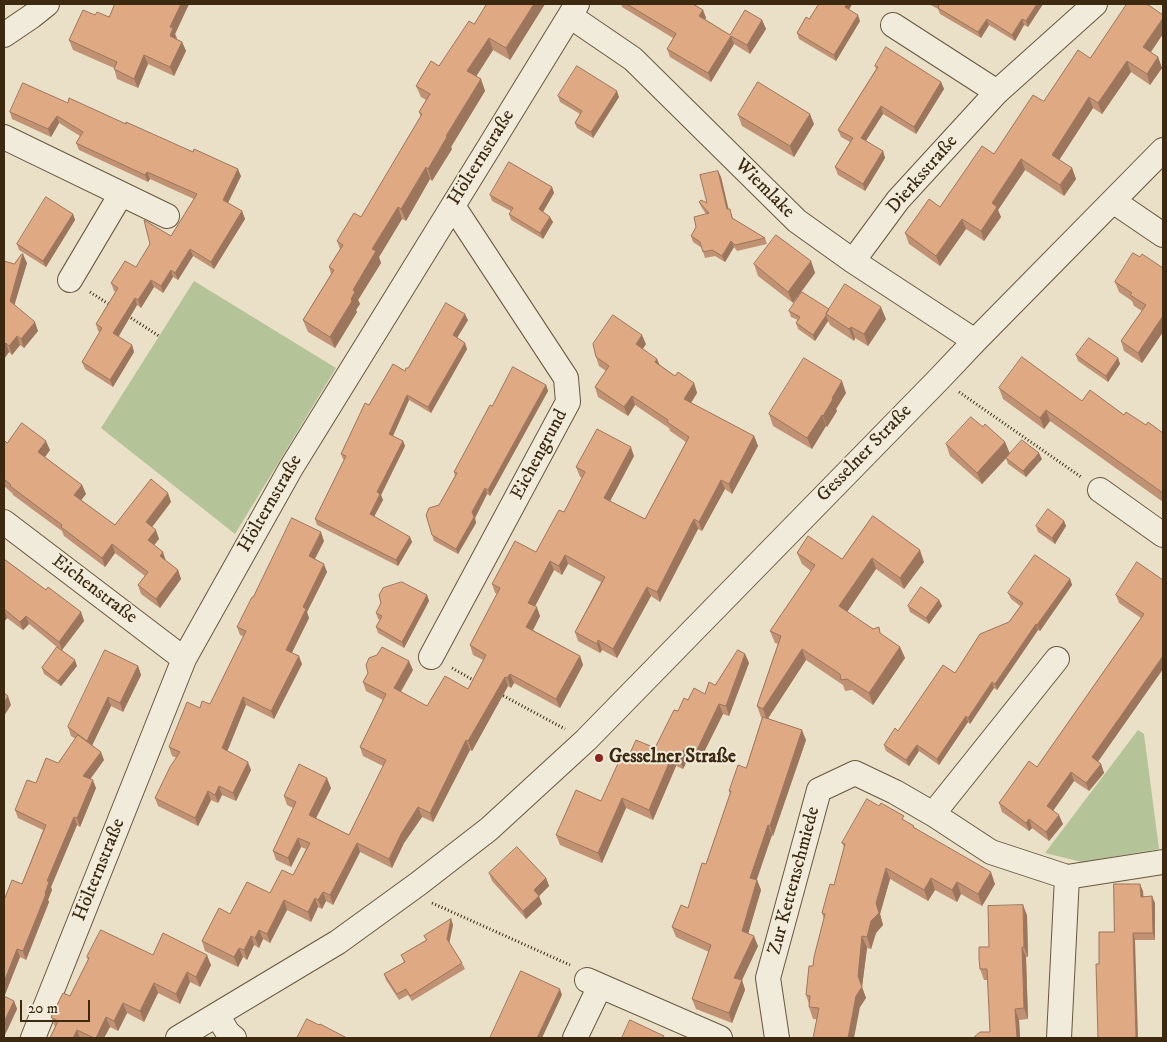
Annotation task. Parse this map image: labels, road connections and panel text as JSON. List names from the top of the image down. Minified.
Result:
{"streets":{"street":["Hölternstraße","Dierksstraße","Wiemlake","Gesselner Straße","Eichengrund","Eichenstraße","Zur Kettenschmiede"]},"crossings":[["Hölternstraße","Wiemlake"],["Hölternstraße","Eichengrund"],["Hölternstraße","Eichenstraße"],["Dierksstraße","Wiemlake"],["Wiemlake","Gesselner Straße"]],"places":["Gesselner Straße"],"scale_bar":"20 m"}
